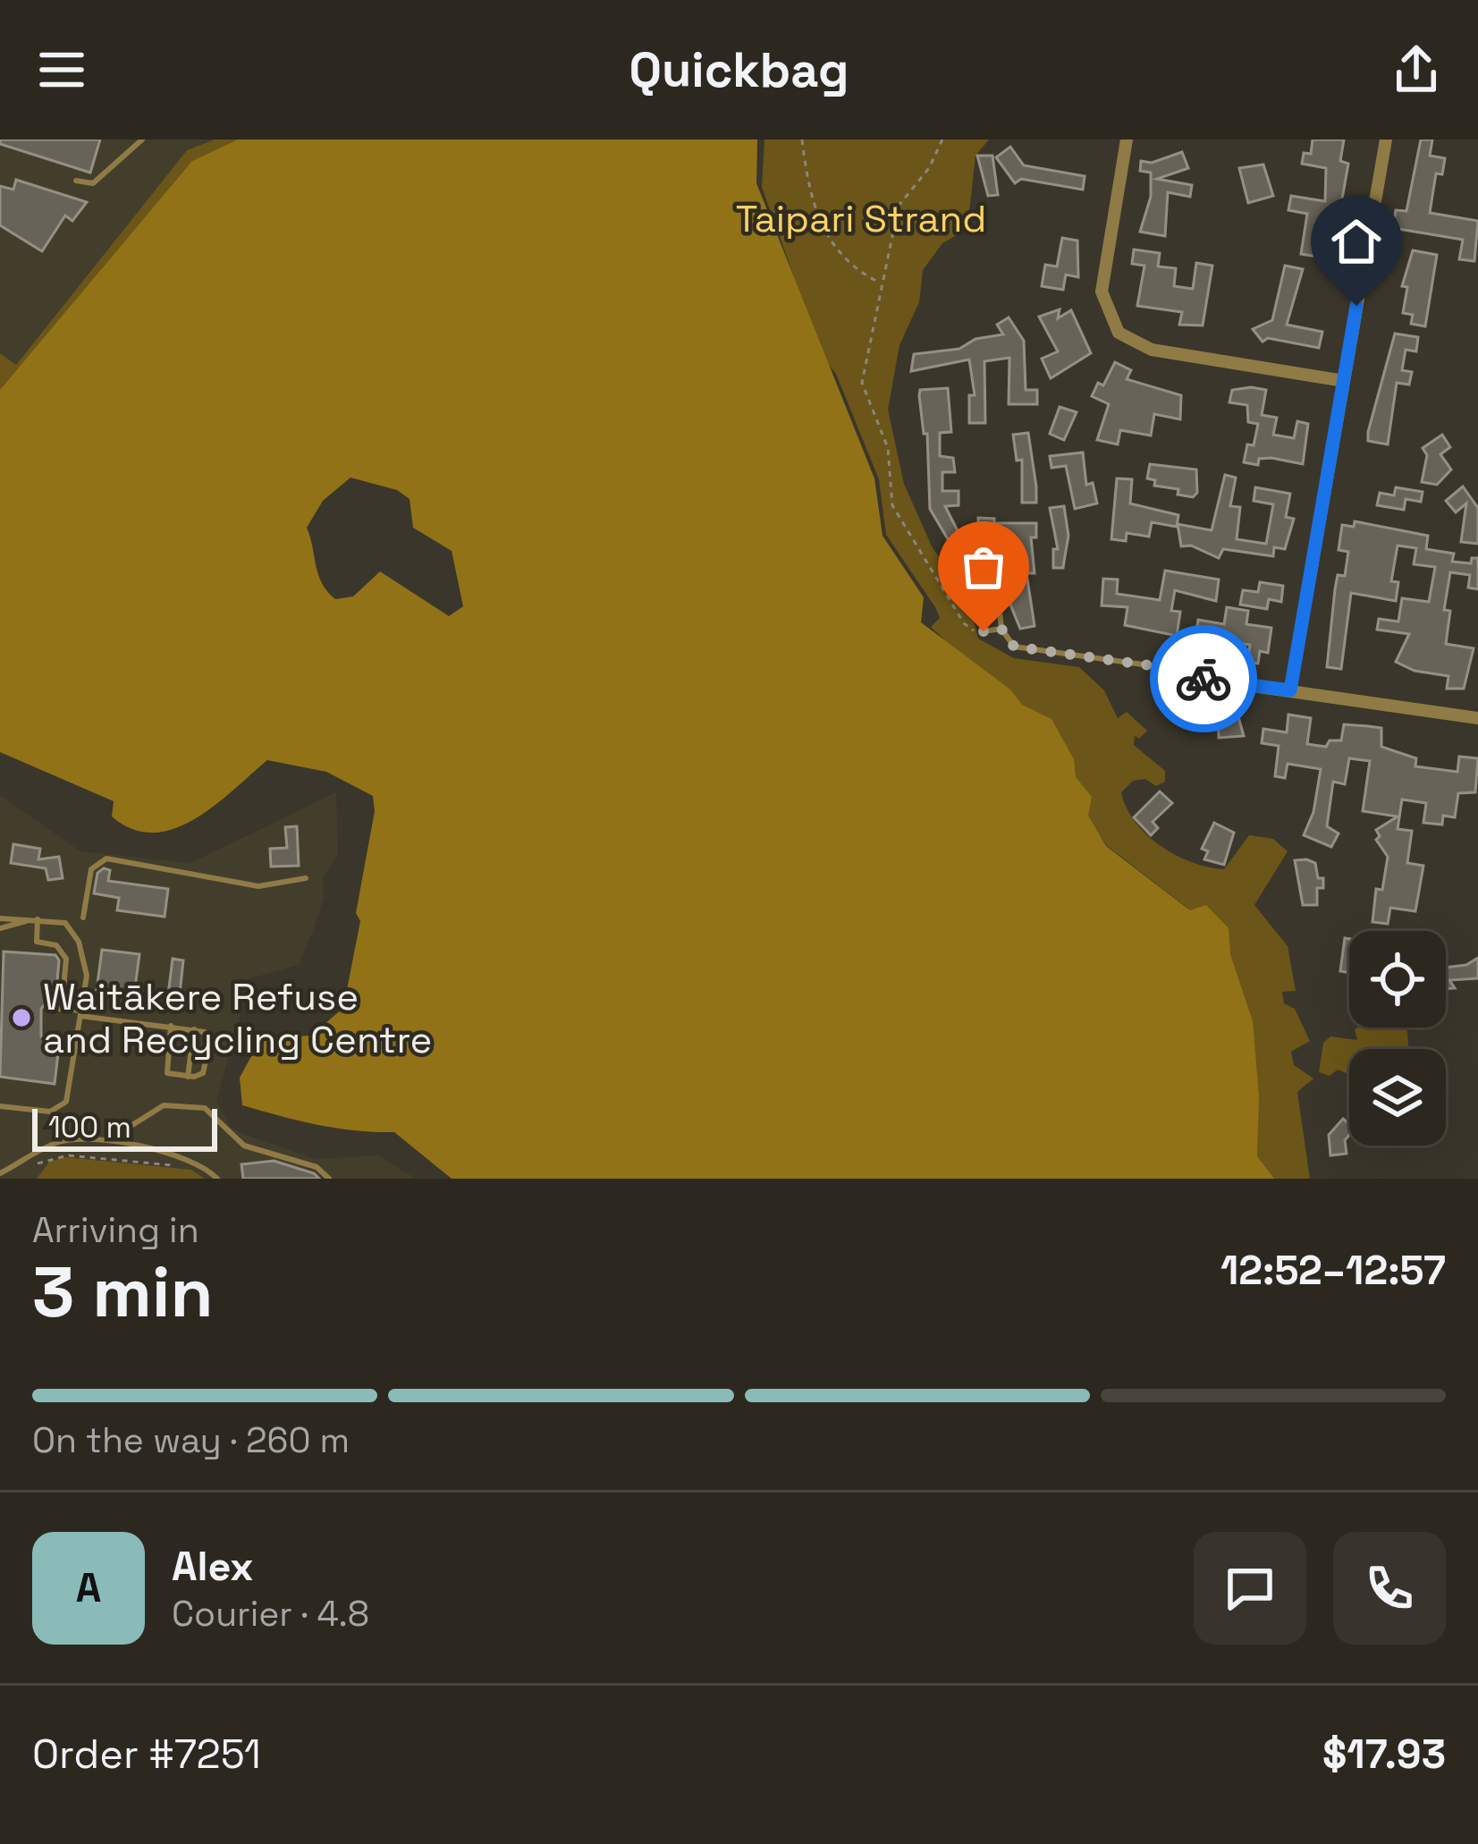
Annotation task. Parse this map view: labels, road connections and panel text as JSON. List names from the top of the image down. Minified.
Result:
{"parks":["Taipari Strand"],"places":["Waitākere Refuse and Recycling Centre"],"scale_bar":"100 m","page":{"header":"Quickbag","scale":"100 m","heading":["3 min","Arriving in","12:52–12:57"],"panel":["Alex","Courier · 4.8","Order #7251","$17.93"],"bar":"On the way · 260 m","round":"A"}}
